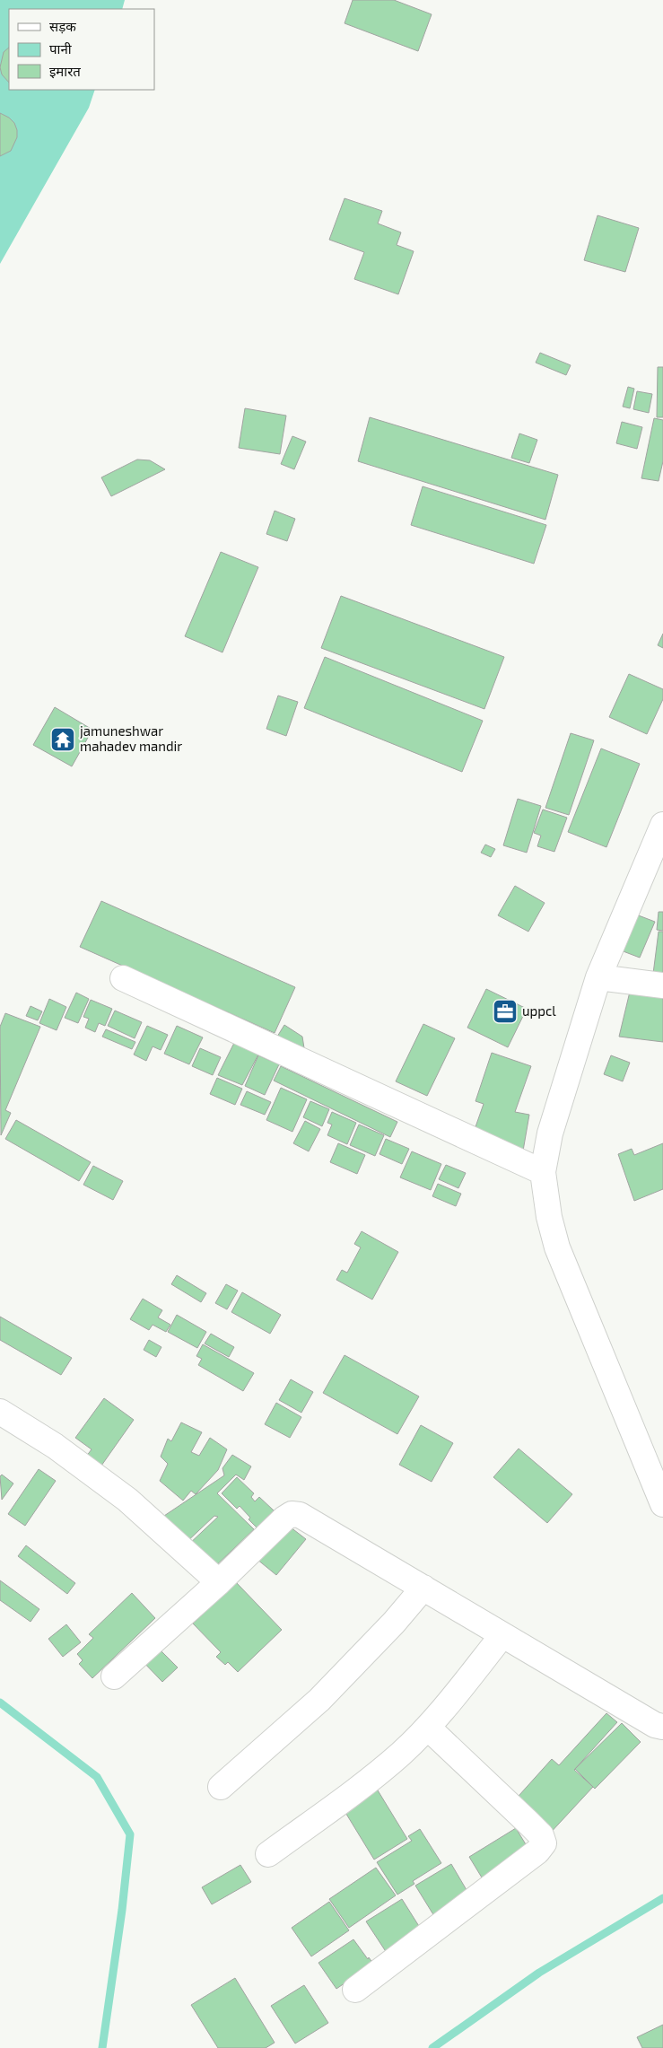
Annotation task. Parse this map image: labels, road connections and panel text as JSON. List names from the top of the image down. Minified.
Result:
{"places":{"temple":["jamuneshwar mahadev mandir"],"office":["uppcl"]},"legend":["सड़क","पानी","इमारत"]}
